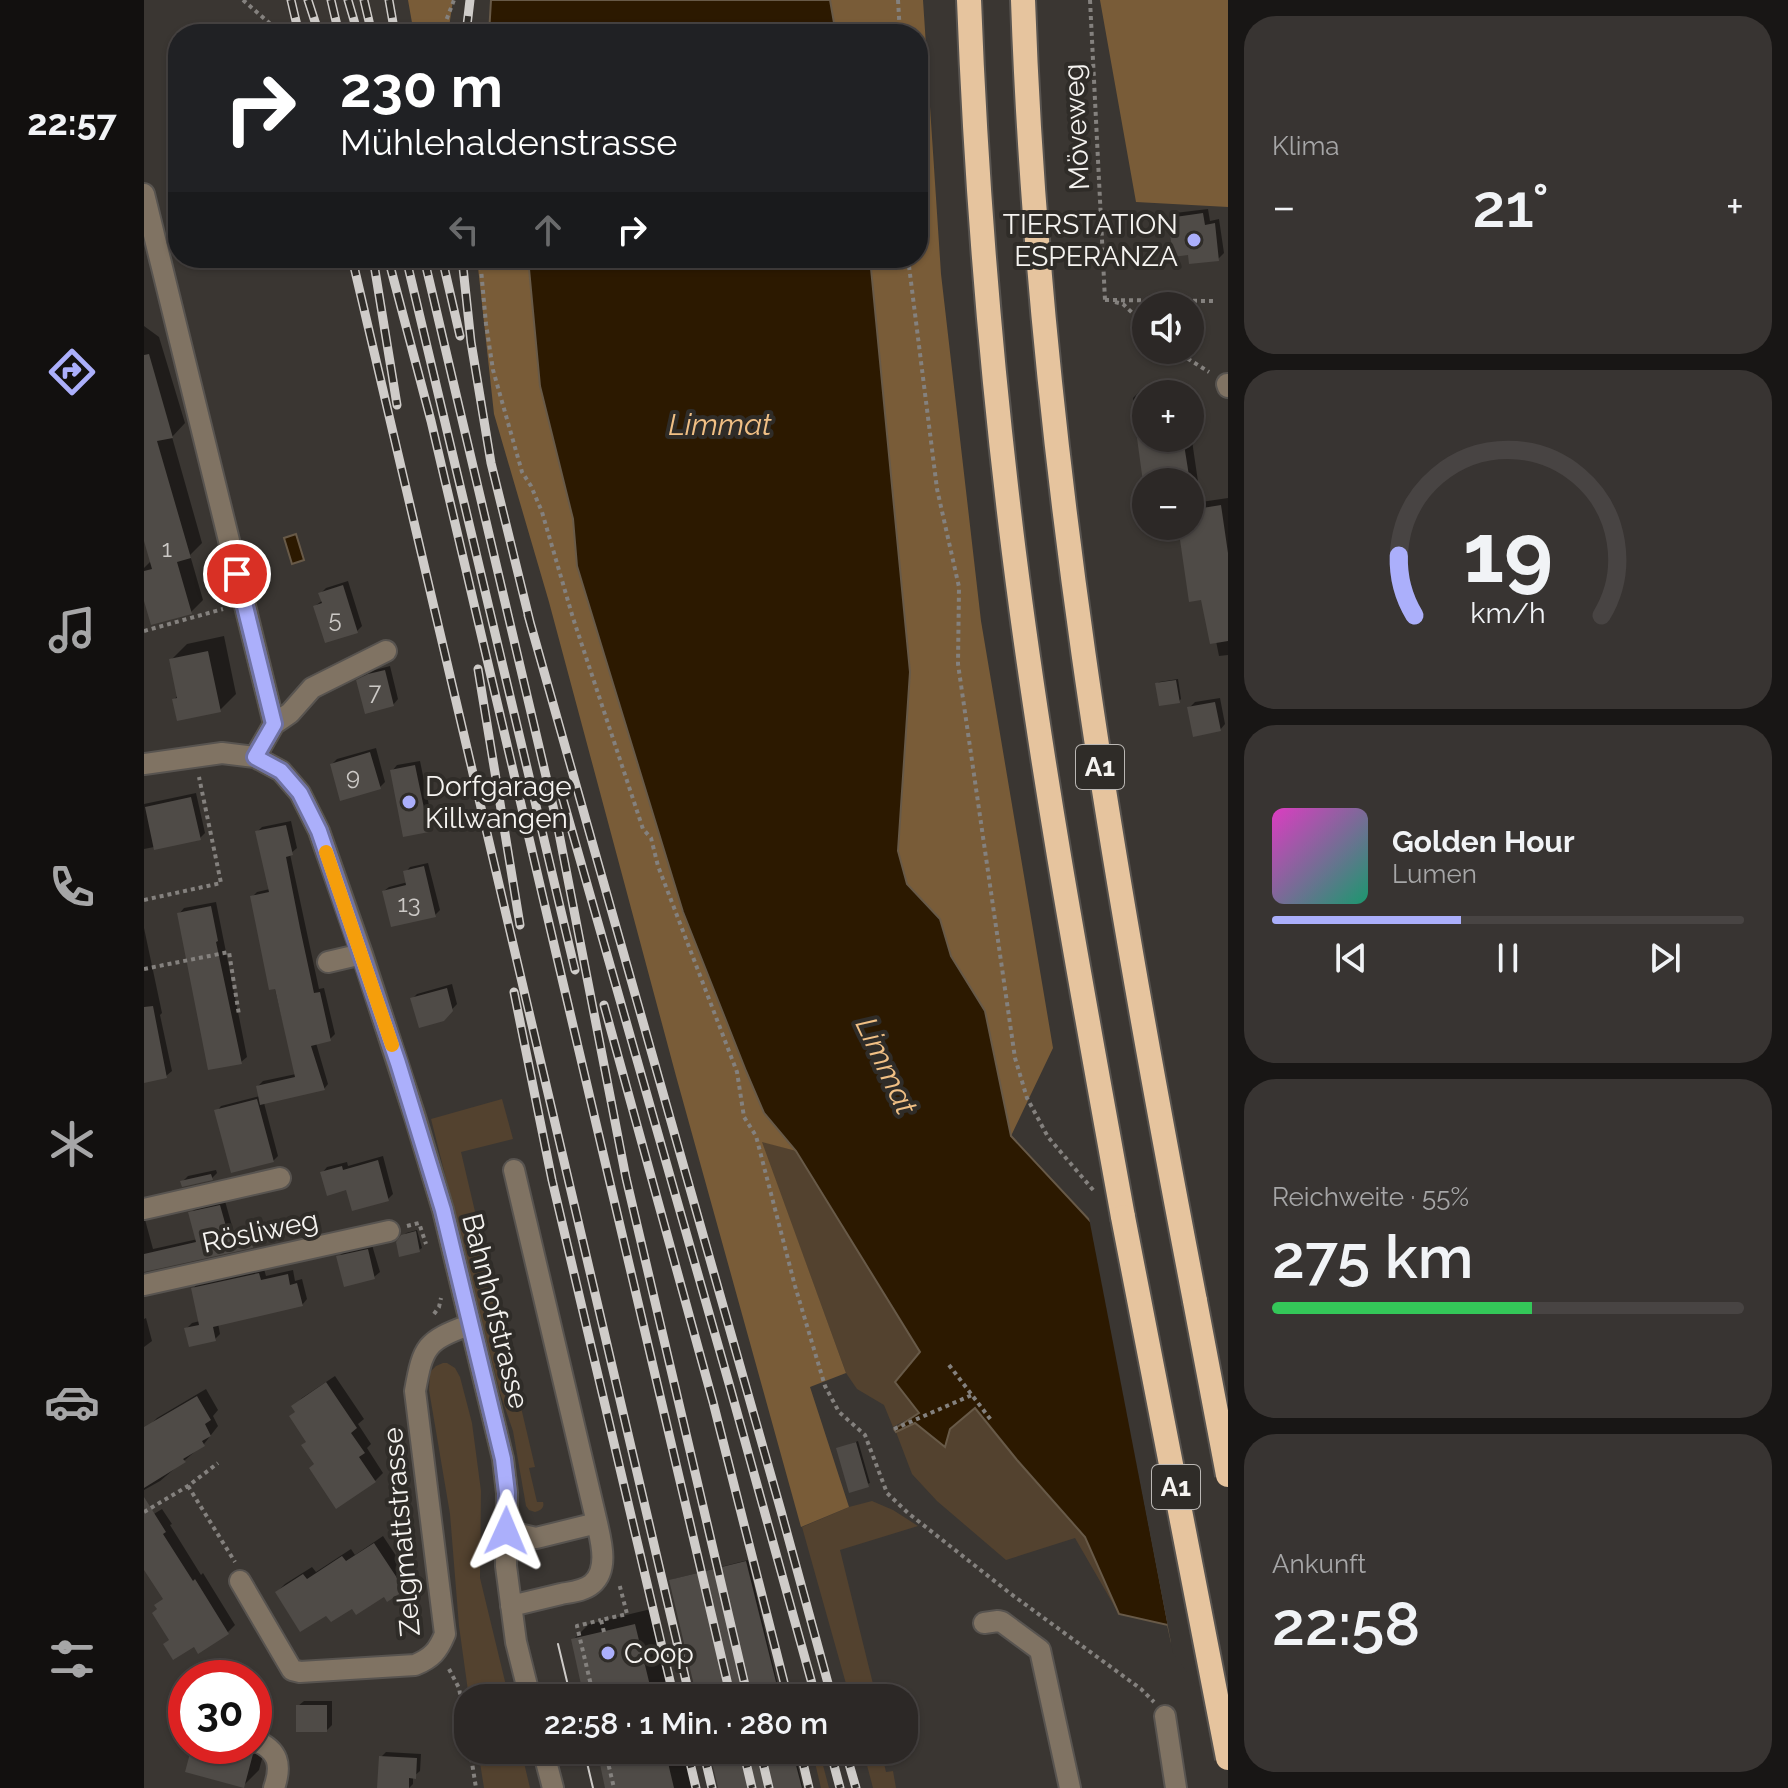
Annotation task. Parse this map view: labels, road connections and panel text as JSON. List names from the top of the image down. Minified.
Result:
{"streets":{"highway":["A1"],"street":["Rösliweg","Bahnhofstrasse","Zelgmattstrasse"],"path":["Möveweg"]},"crossings":[["Bahnhofstrasse","Zelgmattstrasse"]],"water":["Limmat"],"places":["TIERSTATION ESPERANZA","Dorfgarage Killwangen","Coop"],"house_numbers":["1","5","7","9","13"],"page":{"tabs":"22:57","tile":["Klima",["Reichweite · 55%","275 km"],["Ankunft","22:58"]],"turn":["230 m","Mühlehaldenstrasse"],"heat":["−","21°","+"],"map_buttons":["+","−"],"song":["Golden Hour","Lumen"],"limit":"30","trip":"22:58 · 1 Min. · 280 m","gauge":["19","km/h"]}}
